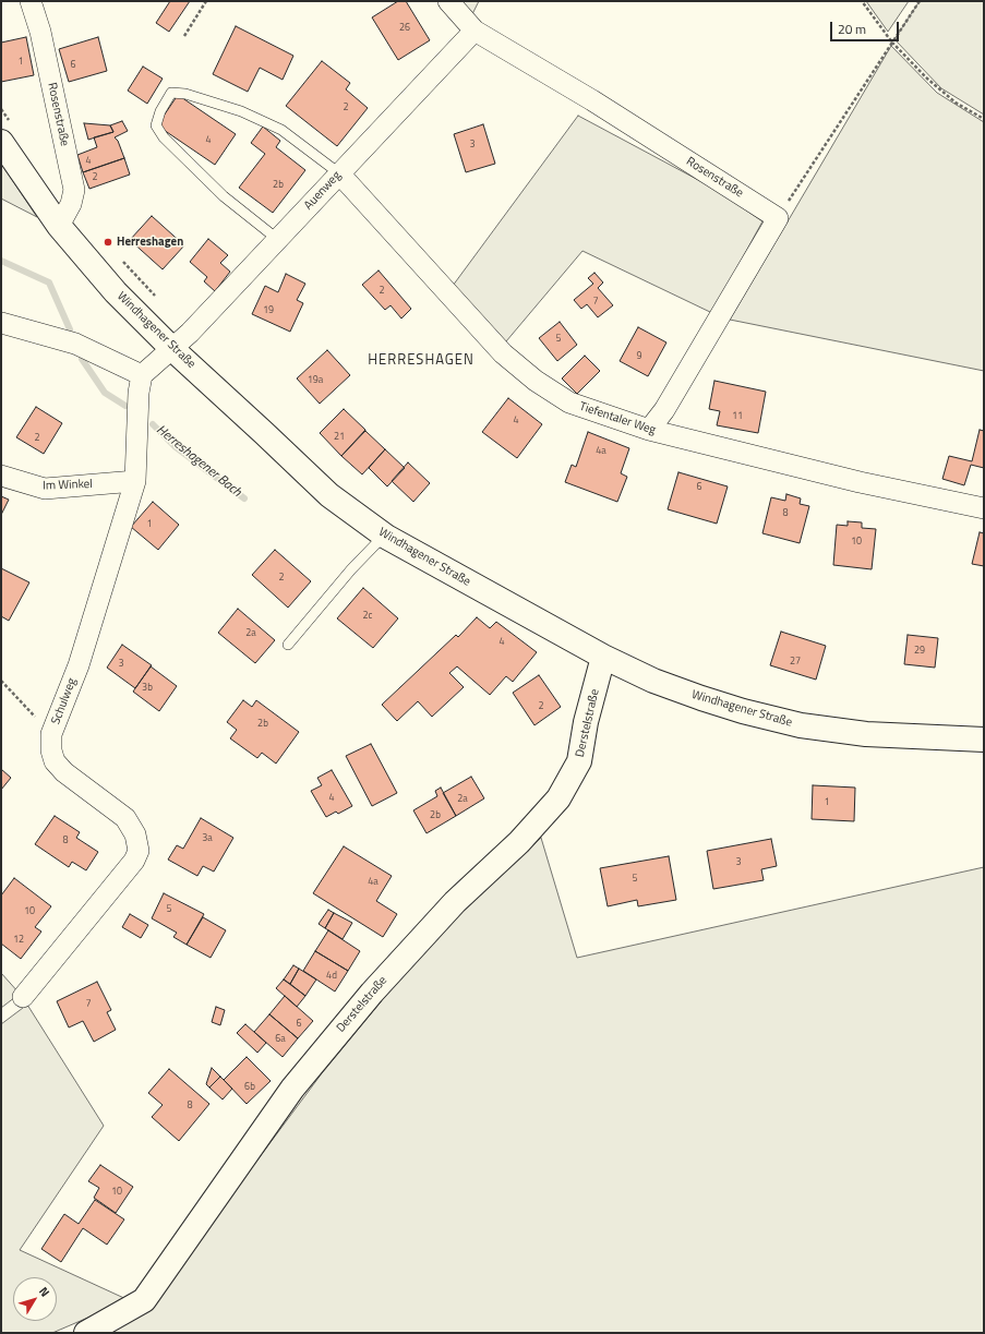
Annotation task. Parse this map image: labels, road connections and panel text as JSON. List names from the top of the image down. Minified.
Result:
{"streets":{"main road":["Windhagener Straße","Derstelstraße"],"street":["Rosenstraße","Auenweg","Tiefentaler Weg","Im Winkel","Schulweg"]},"crossings":[["Rosenstraße","Auenweg"],["Rosenstraße","Windhagener Straße"],["Auenweg","Windhagener Straße"],["Auenweg","Tiefentaler Weg"],["Windhagener Straße","Derstelstraße"],["Im Winkel","Schulweg"]],"districts":["HERRESHAGEN"],"water":["Herreshagener Bach"],"places":["Herreshagen"],"house_numbers":["26","1","6","2","4","3","4","2","2b","2","7","19","5","9","19a","11","4","21","2","4a","6","8","1","10","2","2c","2a","4","29","27","3","3b","2","2b","4","2a","1","2b","3a","8","3","5","4a","5","10","12","4d","7","6","6a","6b","8","10"],"scale_bar":"20 m","north":"top right"}
